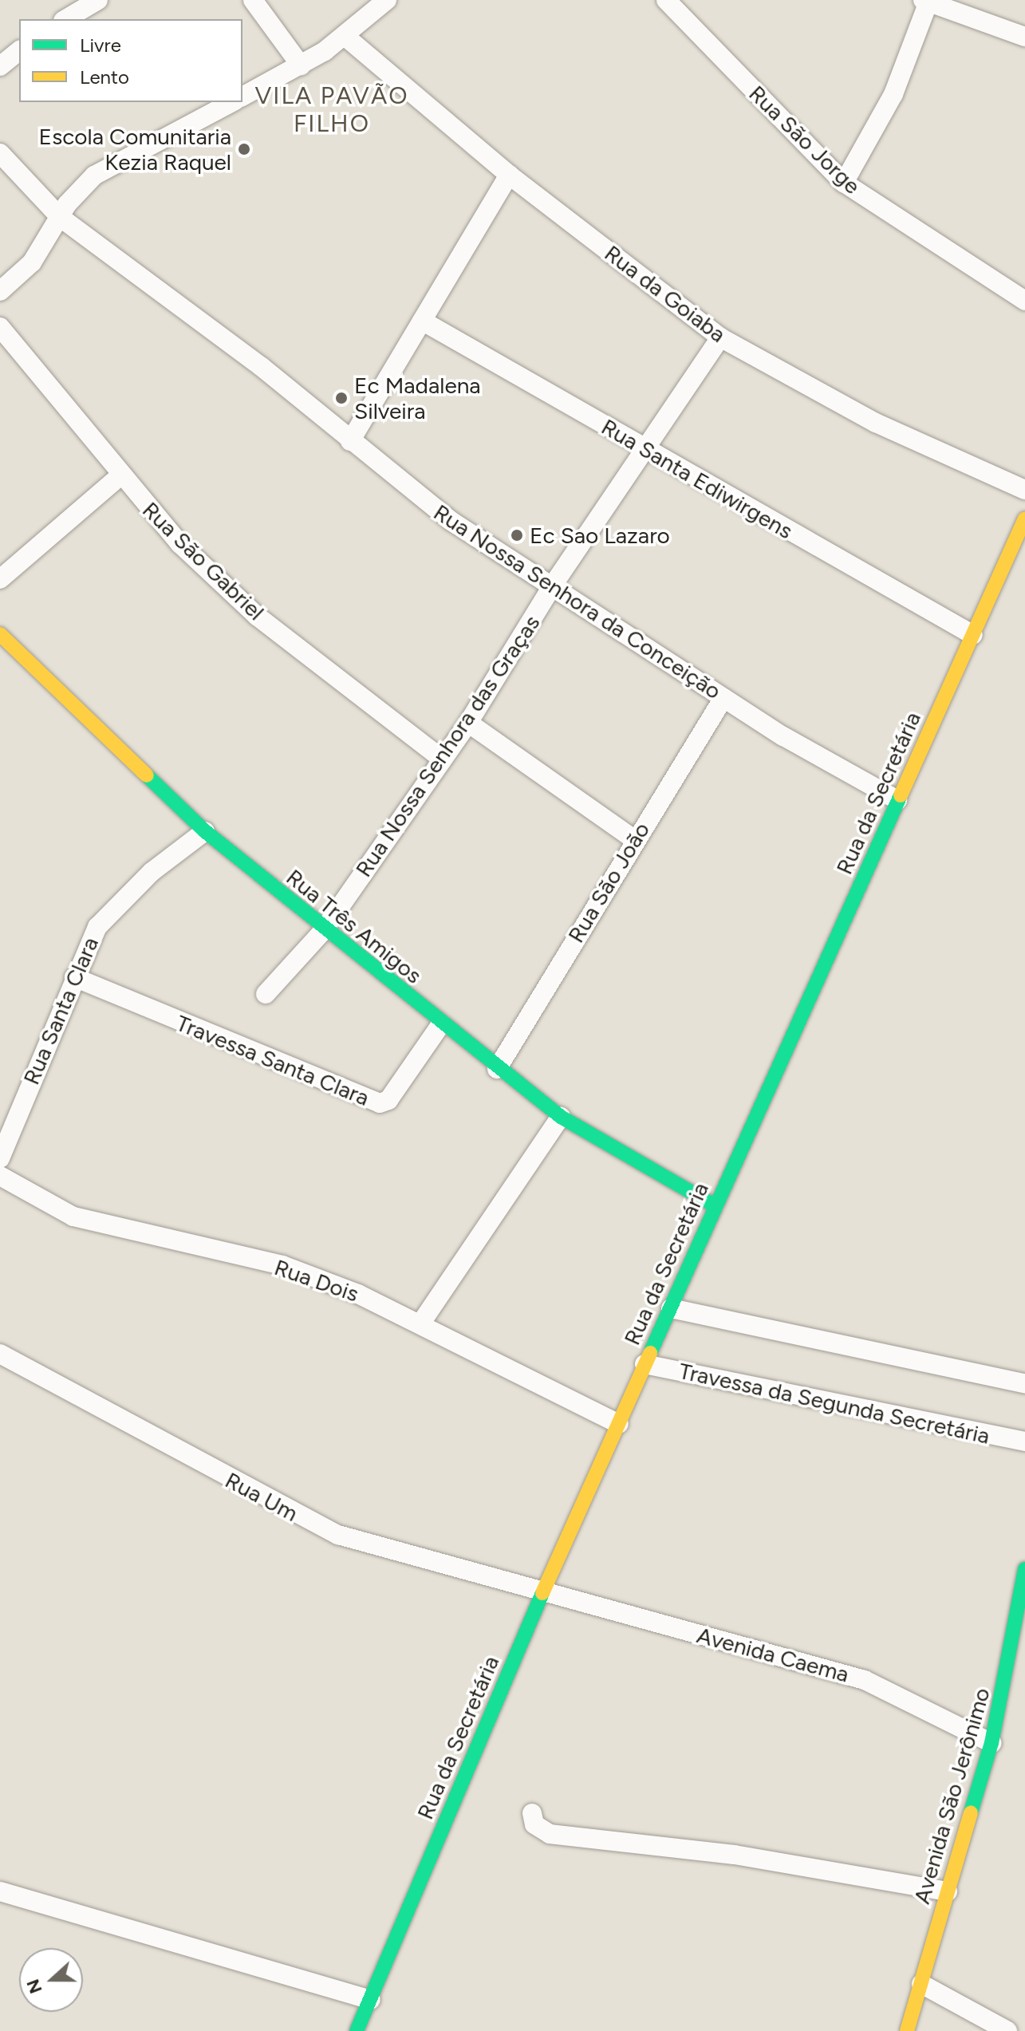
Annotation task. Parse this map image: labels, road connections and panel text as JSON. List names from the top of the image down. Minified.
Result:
{"streets":{"street":["Rua São Jorge","Rua da Goiaba","Rua Santa Ediwirgens","Rua São Gabriel","Rua Nossa Senhora da Conceição","Rua Nossa Senhora das Graças","Rua da Secretária","Rua São João","Rua Três Amigos","Rua Santa Clara","Travessa Santa Clara","Rua Dois","Travessa da Segunda Secretária","Rua Um","Avenida Caema","Avenida São Jerônimo"]},"crossings":[["Rua da Goiaba","Rua Nossa Senhora das Graças"],["Rua Santa Ediwirgens","Rua Nossa Senhora das Graças"],["Rua Santa Ediwirgens","Rua da Secretária"],["Rua São Gabriel","Rua Nossa Senhora das Graças"],["Rua Nossa Senhora da Conceição","Rua Nossa Senhora das Graças"],["Rua Nossa Senhora da Conceição","Rua da Secretária"],["Rua Nossa Senhora da Conceição","Rua São João"],["Rua Nossa Senhora das Graças","Rua Três Amigos"],["Rua da Secretária","Rua Três Amigos"],["Rua da Secretária","Rua Dois"],["Rua da Secretária","Travessa da Segunda Secretária"],["Rua da Secretária","Rua Um"],["Rua da Secretária","Avenida Caema"],["Rua São João","Rua Três Amigos"],["Rua Três Amigos","Rua Santa Clara"],["Rua Três Amigos","Travessa Santa Clara"],["Rua Santa Clara","Travessa Santa Clara"],["Rua Um","Avenida Caema"],["Avenida Caema","Avenida São Jerônimo"]],"districts":["VILA PAVÃO FILHO"],"places":["Escola Comunitaria Kezia Raquel","Ec Madalena Silveira","Ec Sao Lazaro"],"legend":["Livre","Lento"],"north":"left"}
